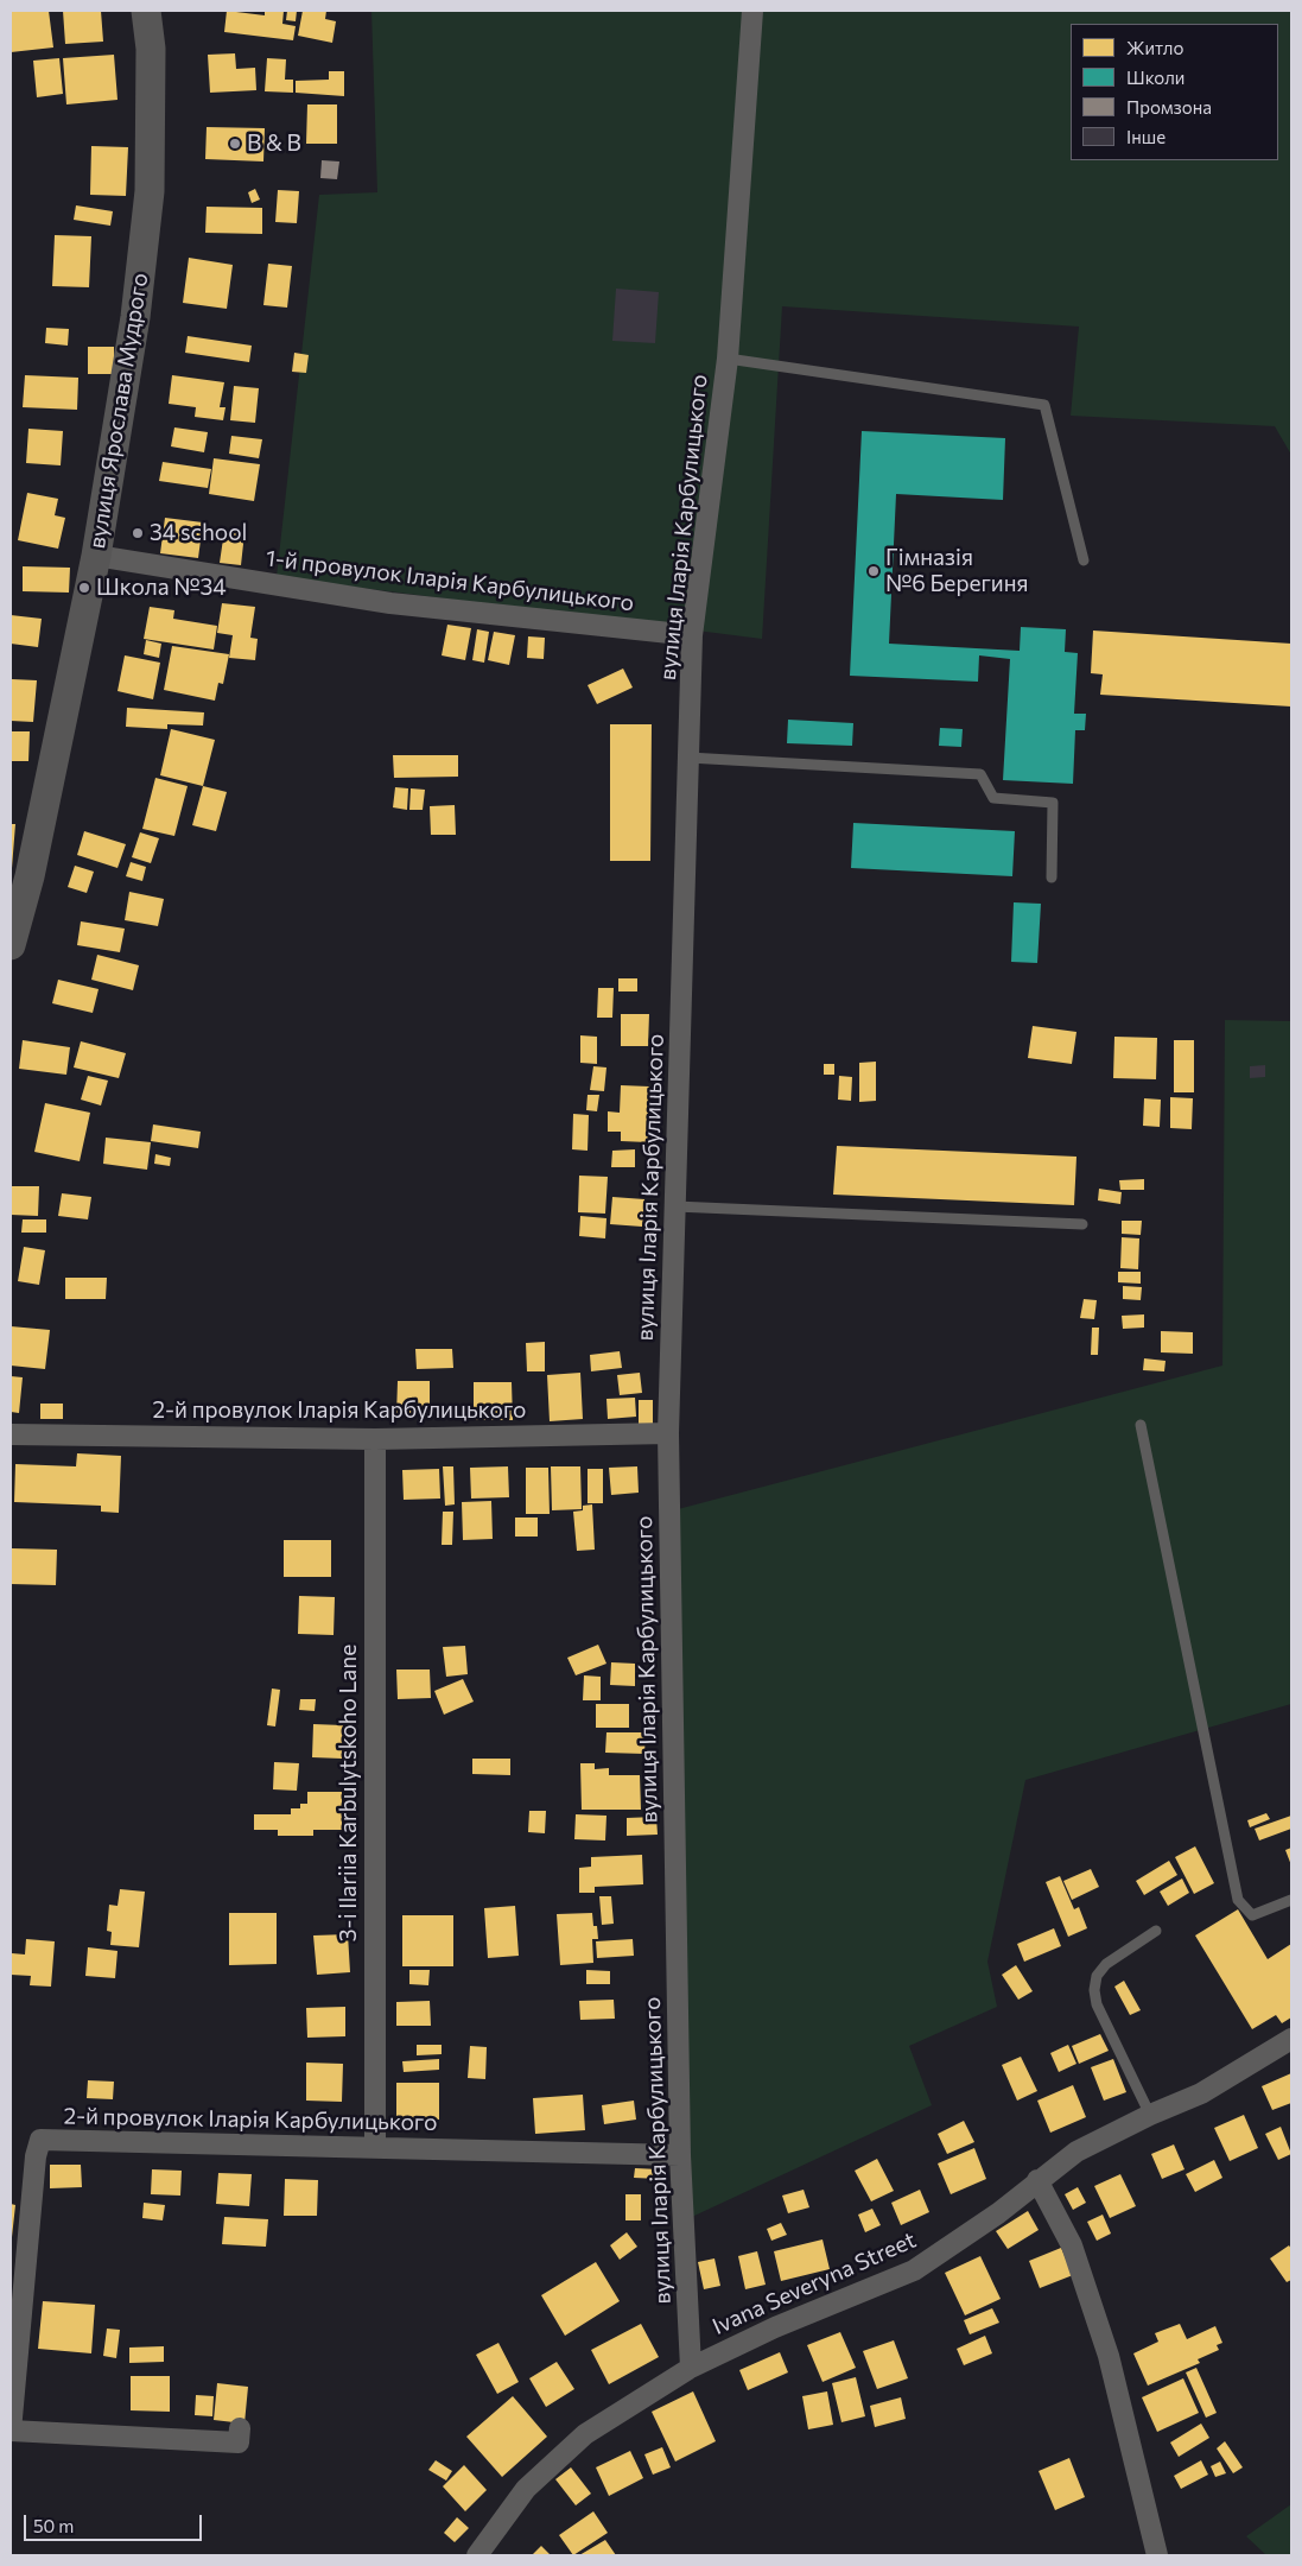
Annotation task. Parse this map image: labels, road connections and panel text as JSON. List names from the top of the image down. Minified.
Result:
{"streets":{"main road":["вулиця Ярослава Мудрого"],"street":["вулиця Іларія Карбулицького","1-й провулок Іларія Карбулицького","2-й провулок Іларія Карбулицького","3-i Ilariia Karbulytskoho Lane","Ivana Severyna Street"]},"crossings":[["вулиця Ярослава Мудрого","1-й провулок Іларія Карбулицького"],["вулиця Іларія Карбулицького","1-й провулок Іларія Карбулицького"],["вулиця Іларія Карбулицького","2-й провулок Іларія Карбулицького"],["вулиця Іларія Карбулицького","Ivana Severyna Street"],["2-й провулок Іларія Карбулицького","3-i Ilariia Karbulytskoho Lane"]],"places":["B & B","34 school","Гімназія №6 Берегиня","Школа №34"],"legend":["Житло","Школи","Промзона","Інше"],"scale_bar":"50 m"}
